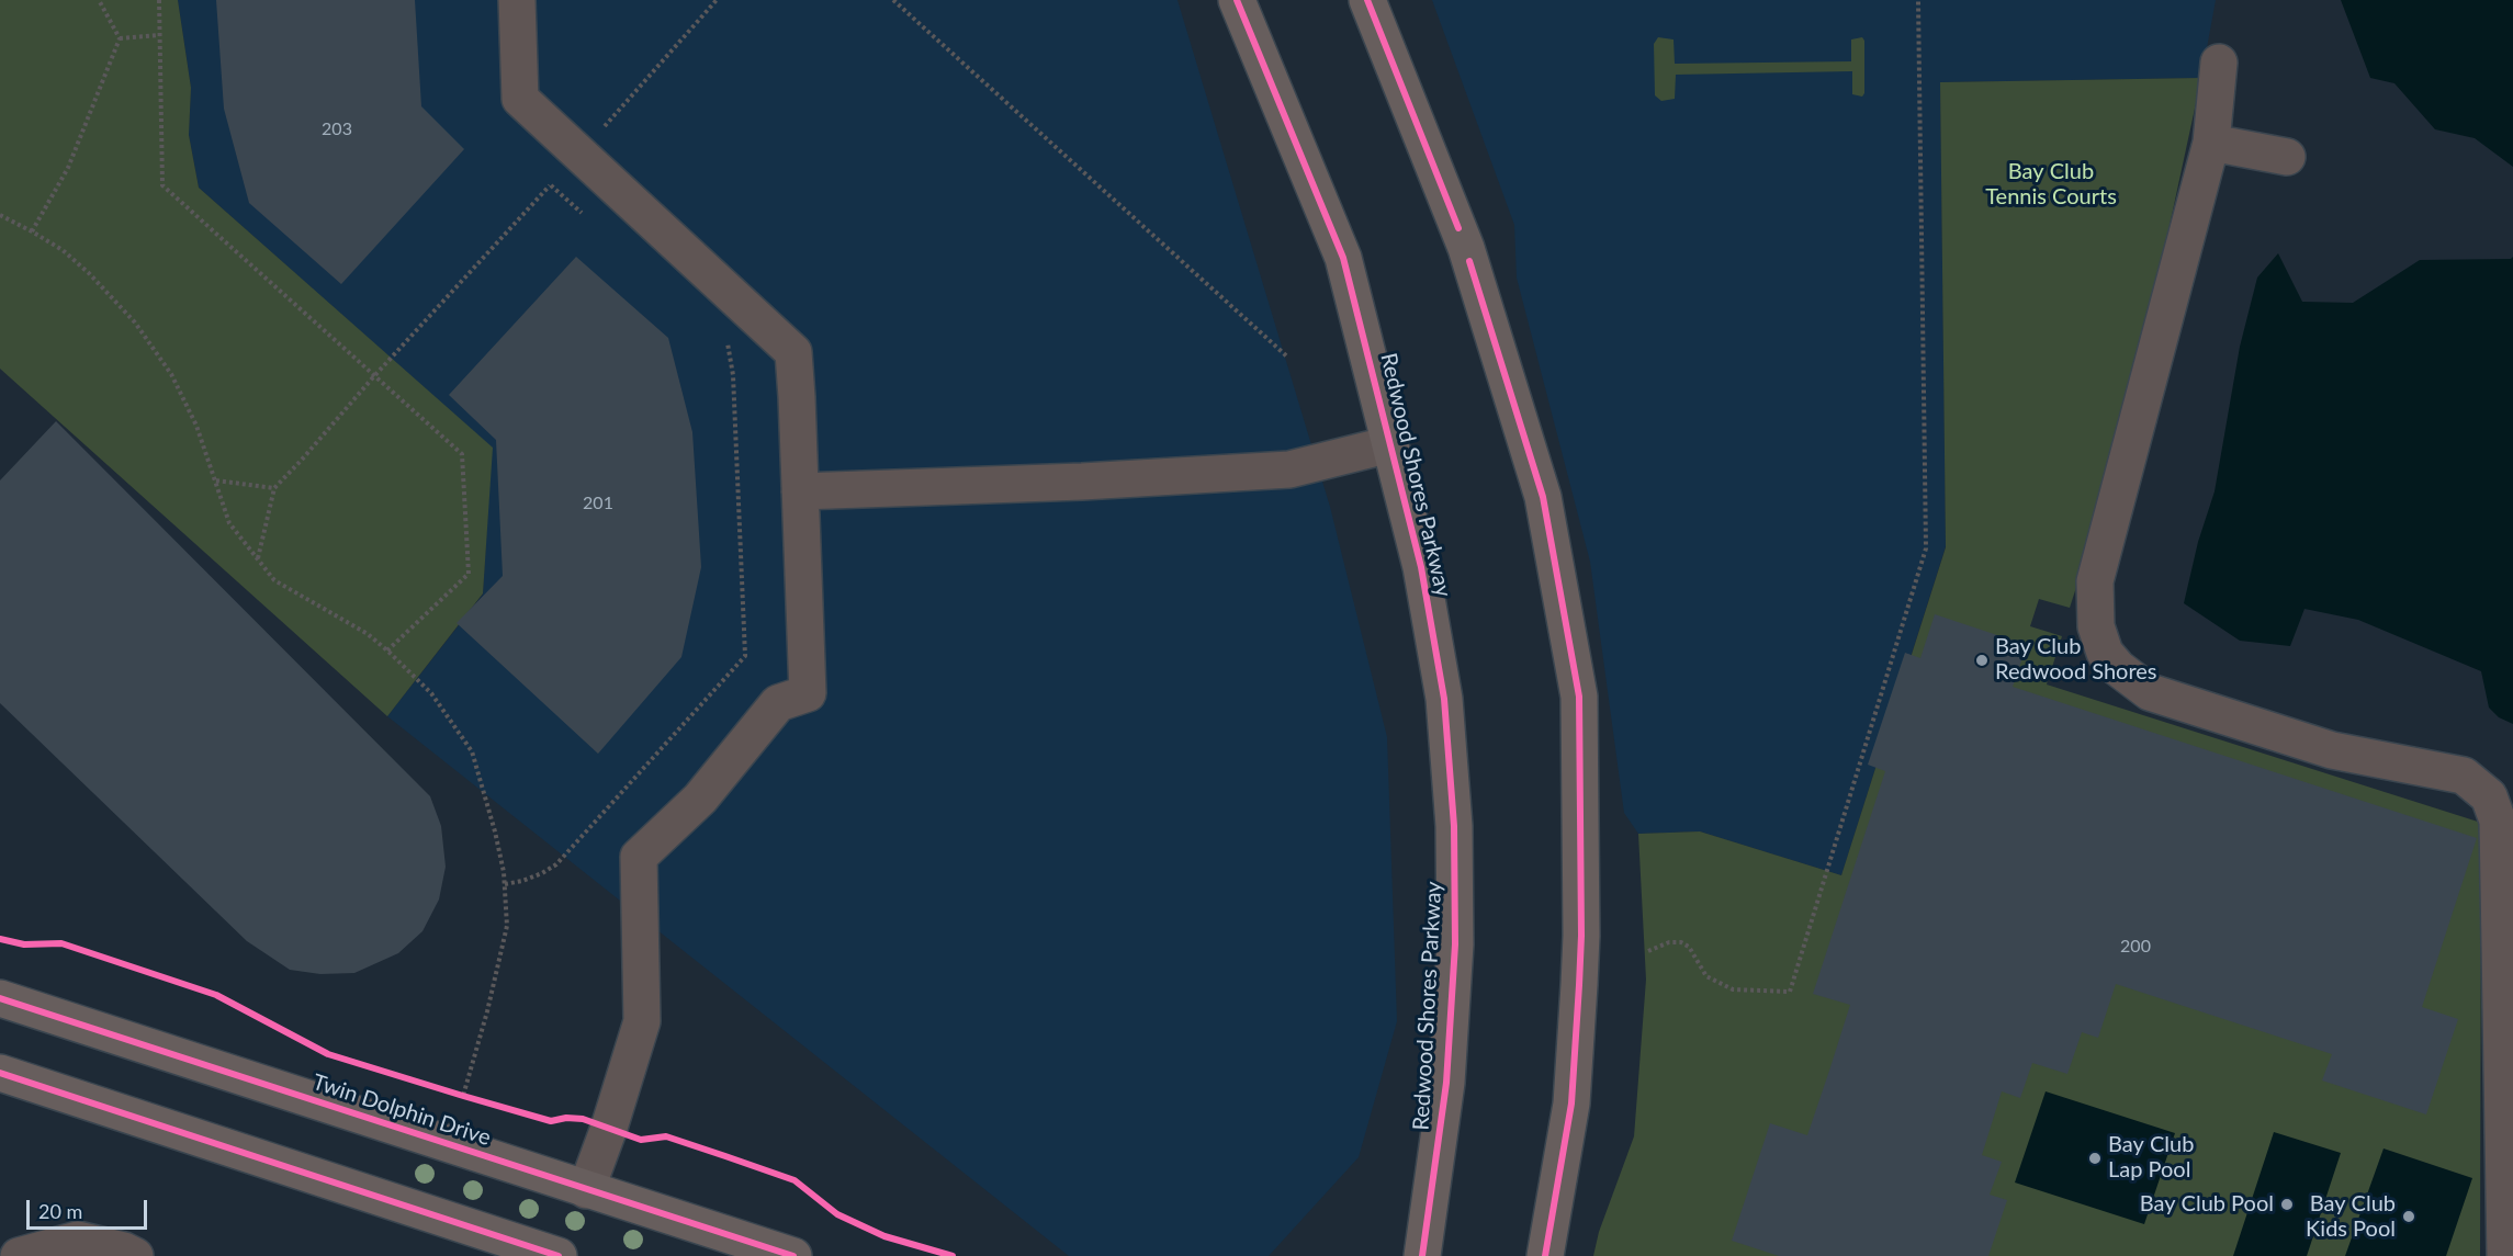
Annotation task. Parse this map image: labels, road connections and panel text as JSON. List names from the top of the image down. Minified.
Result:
{"streets":{"main road":["Redwood Shores Parkway","Twin Dolphin Drive"]},"parks":["Bay Club Tennis Courts"],"places":["Bay Club Redwood Shores","Bay Club Lap Pool","Bay Club Pool","Bay Club Kids Pool"],"house_numbers":["203","201","200"],"scale_bar":"20 m"}
